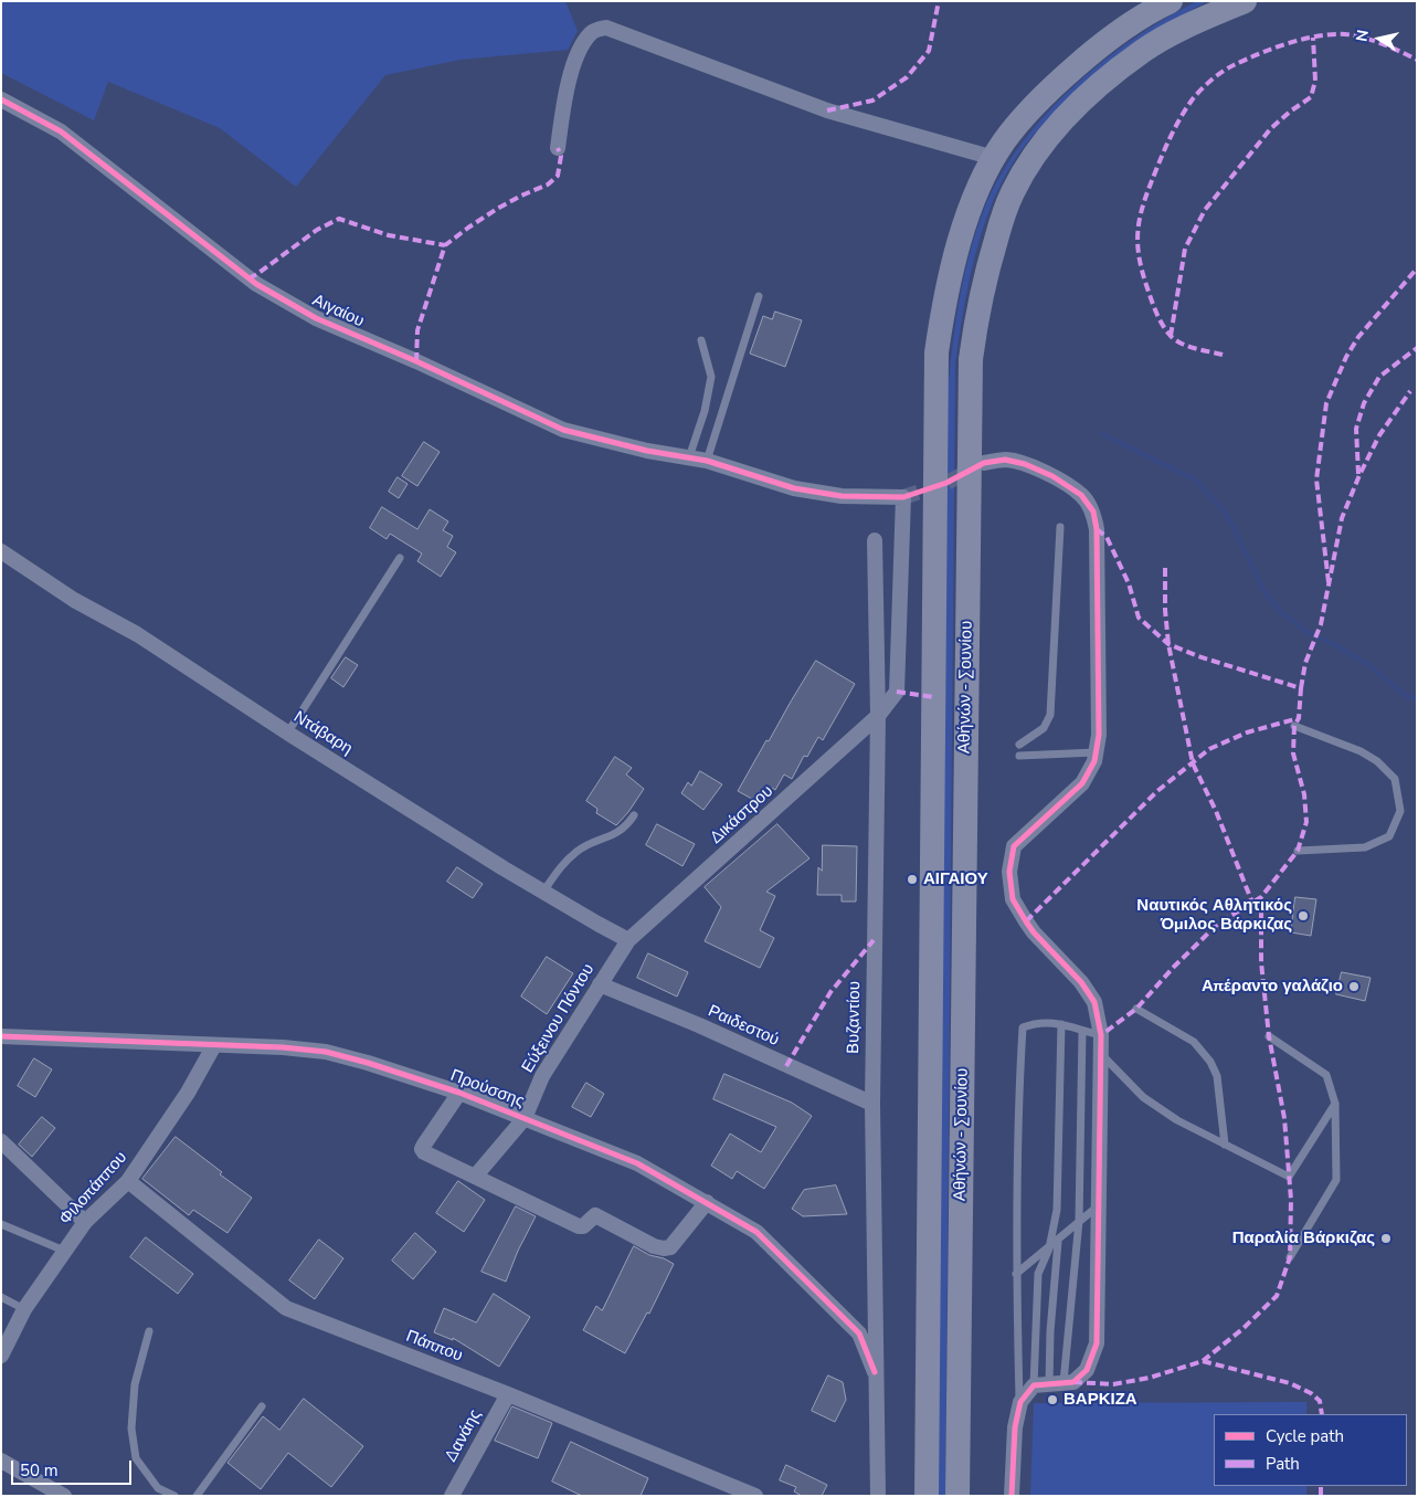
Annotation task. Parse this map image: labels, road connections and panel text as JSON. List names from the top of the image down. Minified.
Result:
{"streets":{"main road":["Αθήνών - Σουνίου"],"street":["Αιγαίου","Ντάβαρη","Δικάστρου","Βυζαντίου","Εύξεινου Πόντου","Ραιδεστού","Προύσσης","Φιλοπάππου","Πάππου","Δανάης"]},"crossings":[["Αιγαίου","Δικάστρου"],["Ντάβαρη","Δικάστρου"],["Ντάβαρη","Εύξεινου Πόντου"],["Δικάστρου","Βυζαντίου"],["Δικάστρου","Εύξεινου Πόντου"],["Βυζαντίου","Ραιδεστού"],["Βυζαντίου","Προύσσης"],["Εύξεινου Πόντου","Ραιδεστού"],["Εύξεινου Πόντου","Προύσσης"],["Προύσσης","Φιλοπάππου"],["Φιλοπάππου","Πάππου"],["Πάππου","Δανάης"]],"places":["ΑΙΓΑΙΟΥ","Ναυτικός Αθλητικός Όμιλος Βάρκιζας","Απέραντο γαλάζιο","Παραλία Βάρκιζας","ΒΑΡΚΙΖΑ"],"legend":["Cycle path","Path"],"scale_bar":"50 m","north":"left"}
